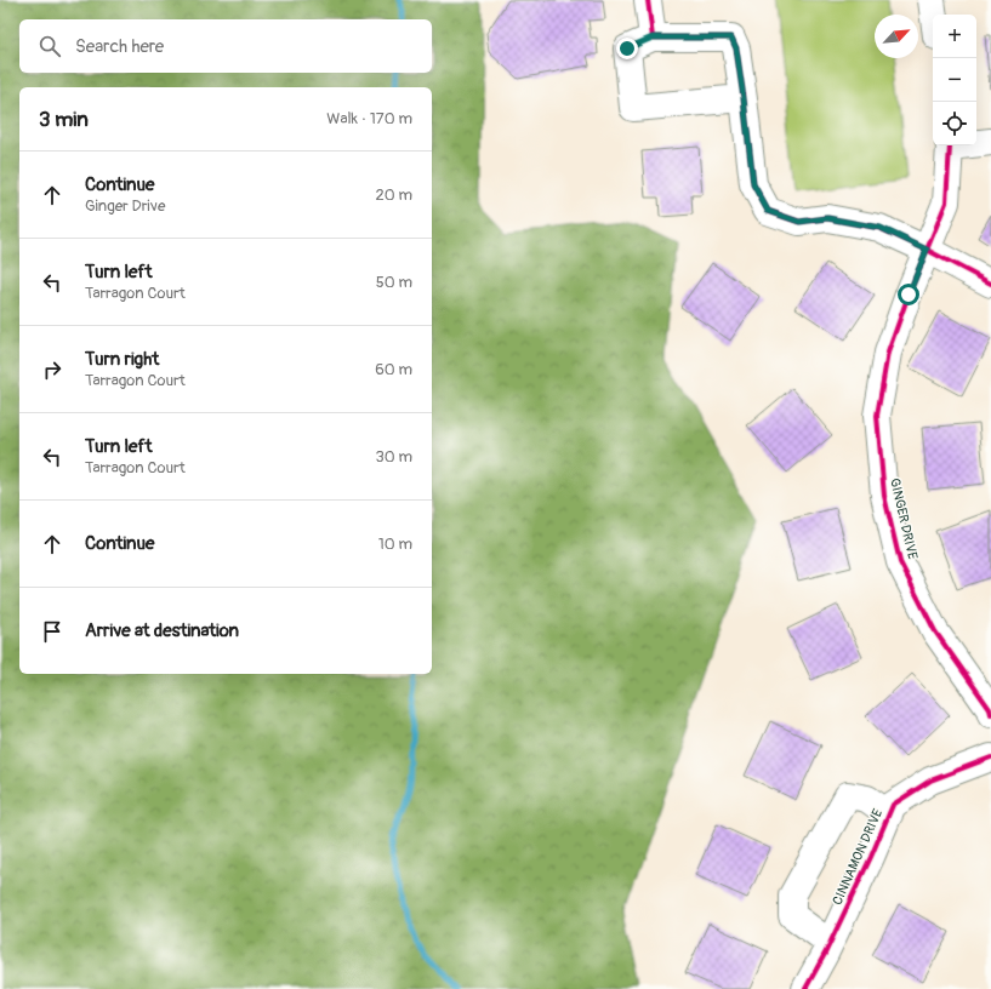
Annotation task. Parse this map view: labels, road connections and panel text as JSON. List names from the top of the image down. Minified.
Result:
{"streets":{"street":["GINGER DRIVE","CINNAMON DRIVE"]},"north":"top right","page":{"map_buttons":["+","−"],"search":"Search here","heading":["3 min","Walk · 170 m"],"list":[["Continue","Ginger Drive","20 m"],["Turn left","Tarragon Court","50 m"],["Turn right","Tarragon Court","60 m"],["Turn left","Tarragon Court","30 m"],["Continue","10 m"],"Arrive at destination"]}}
